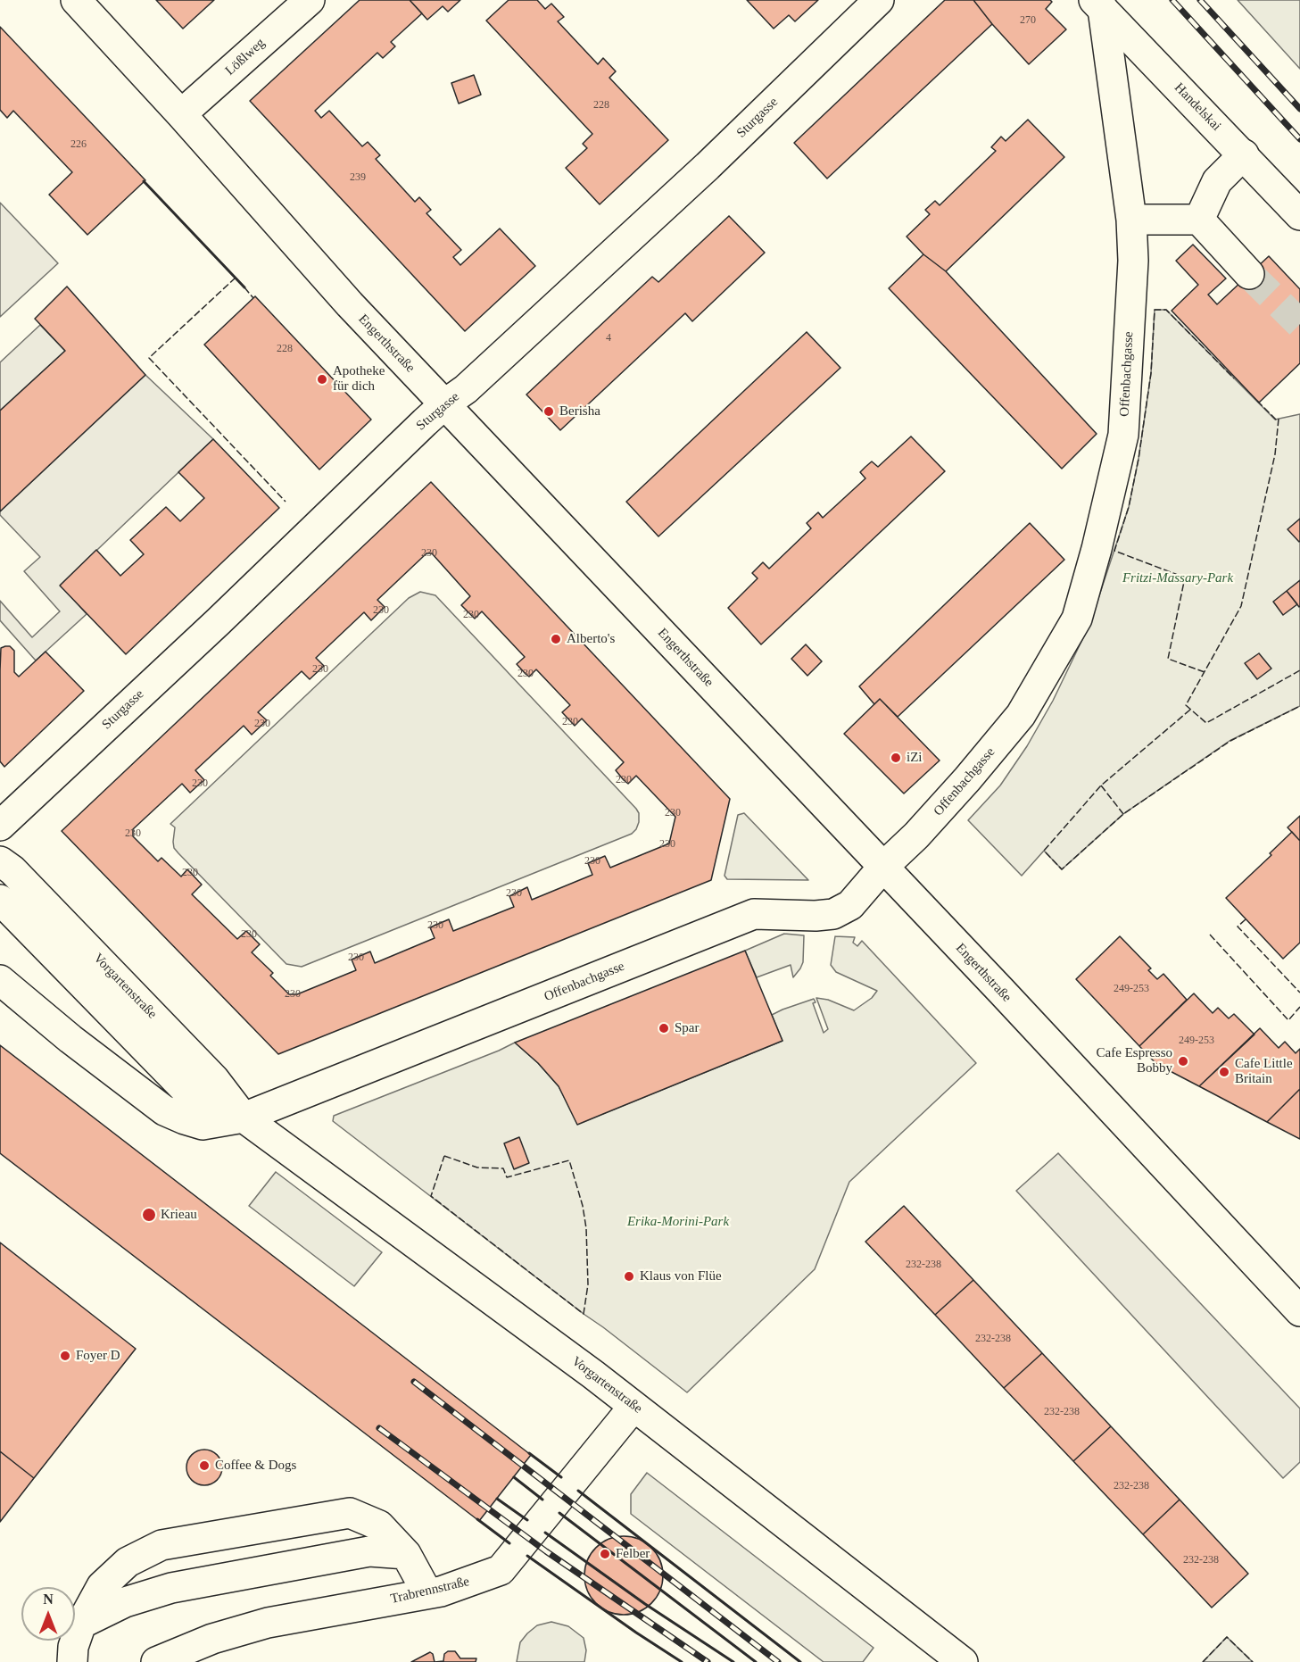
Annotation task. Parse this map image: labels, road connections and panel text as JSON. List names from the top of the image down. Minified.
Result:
{"streets":{"street":["Lößlweg","Handelskai","Sturgasse","Engerthstraße","Offenbachgasse","Vorgartenstraße","Trabrennstraße"]},"crossings":[["Lößlweg","Engerthstraße"],["Handelskai","Offenbachgasse"],["Sturgasse","Engerthstraße"],["Engerthstraße","Offenbachgasse"],["Offenbachgasse","Vorgartenstraße"],["Vorgartenstraße","Trabrennstraße"]],"parks":["Fritzi-Massary-Park","Erika-Morini-Park"],"places":["Apotheke für dich","Berisha","Alberto's","iZi","Spar","Cafe Espresso Bobby","Cafe Little Britain","Krieau","Klaus von Flüe","Foyer D","Coffee & Dogs","Felber"],"house_numbers":["270","228","226","239","4","228","230","230","230","230","230","230","230","230","230","230","230","230","230","230","230","230","230","230","249-253","230","249-253","232-238","232-238","232-238","232-238","232-238"],"north":"top"}
